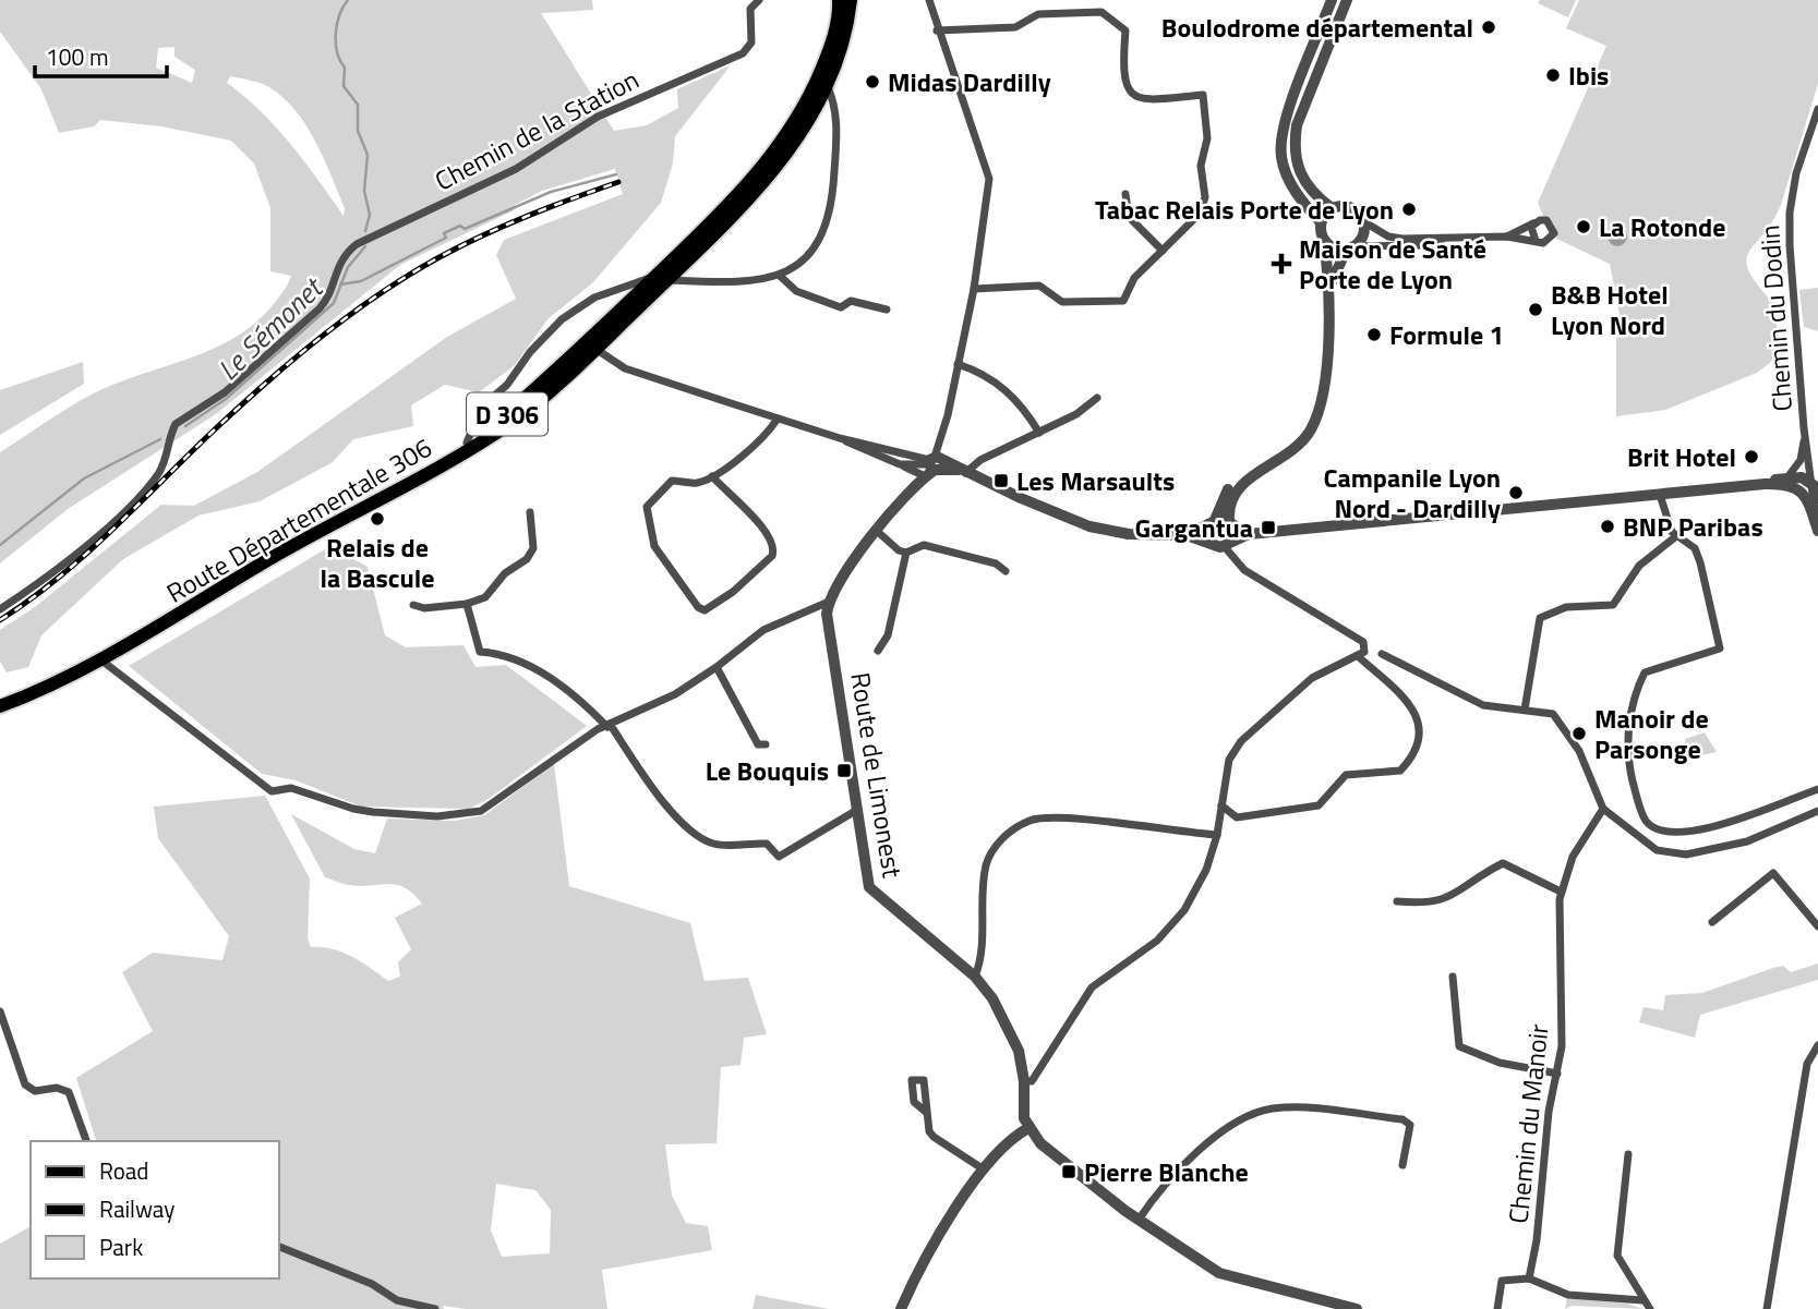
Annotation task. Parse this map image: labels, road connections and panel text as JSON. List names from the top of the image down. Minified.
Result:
{"streets":{"main road":["D 306","Route Départementale 306"],"street":["Chemin de la Station","Chemin du Dodin","Route de Limonest","Chemin du Manoir"]},"water":["Le Sémonet"],"places":{"other":["Boulodrome départemental","Ibis","Midas Dardilly","Tabac Relais Porte de Lyon","La Rotonde","B&B Hotel Lyon Nord","Formule 1","Brit Hotel","Campanile Lyon Nord - Dardilly","Relais de la Bascule","BNP Paribas","Manoir de Parsonge"],"health":["Maison de Santé Porte de Lyon"],"transit":["Les Marsaults","Gargantua","Le Bouquis","Pierre Blanche"]},"legend":["Road","Railway","Park"],"scale_bar":"100 m"}
